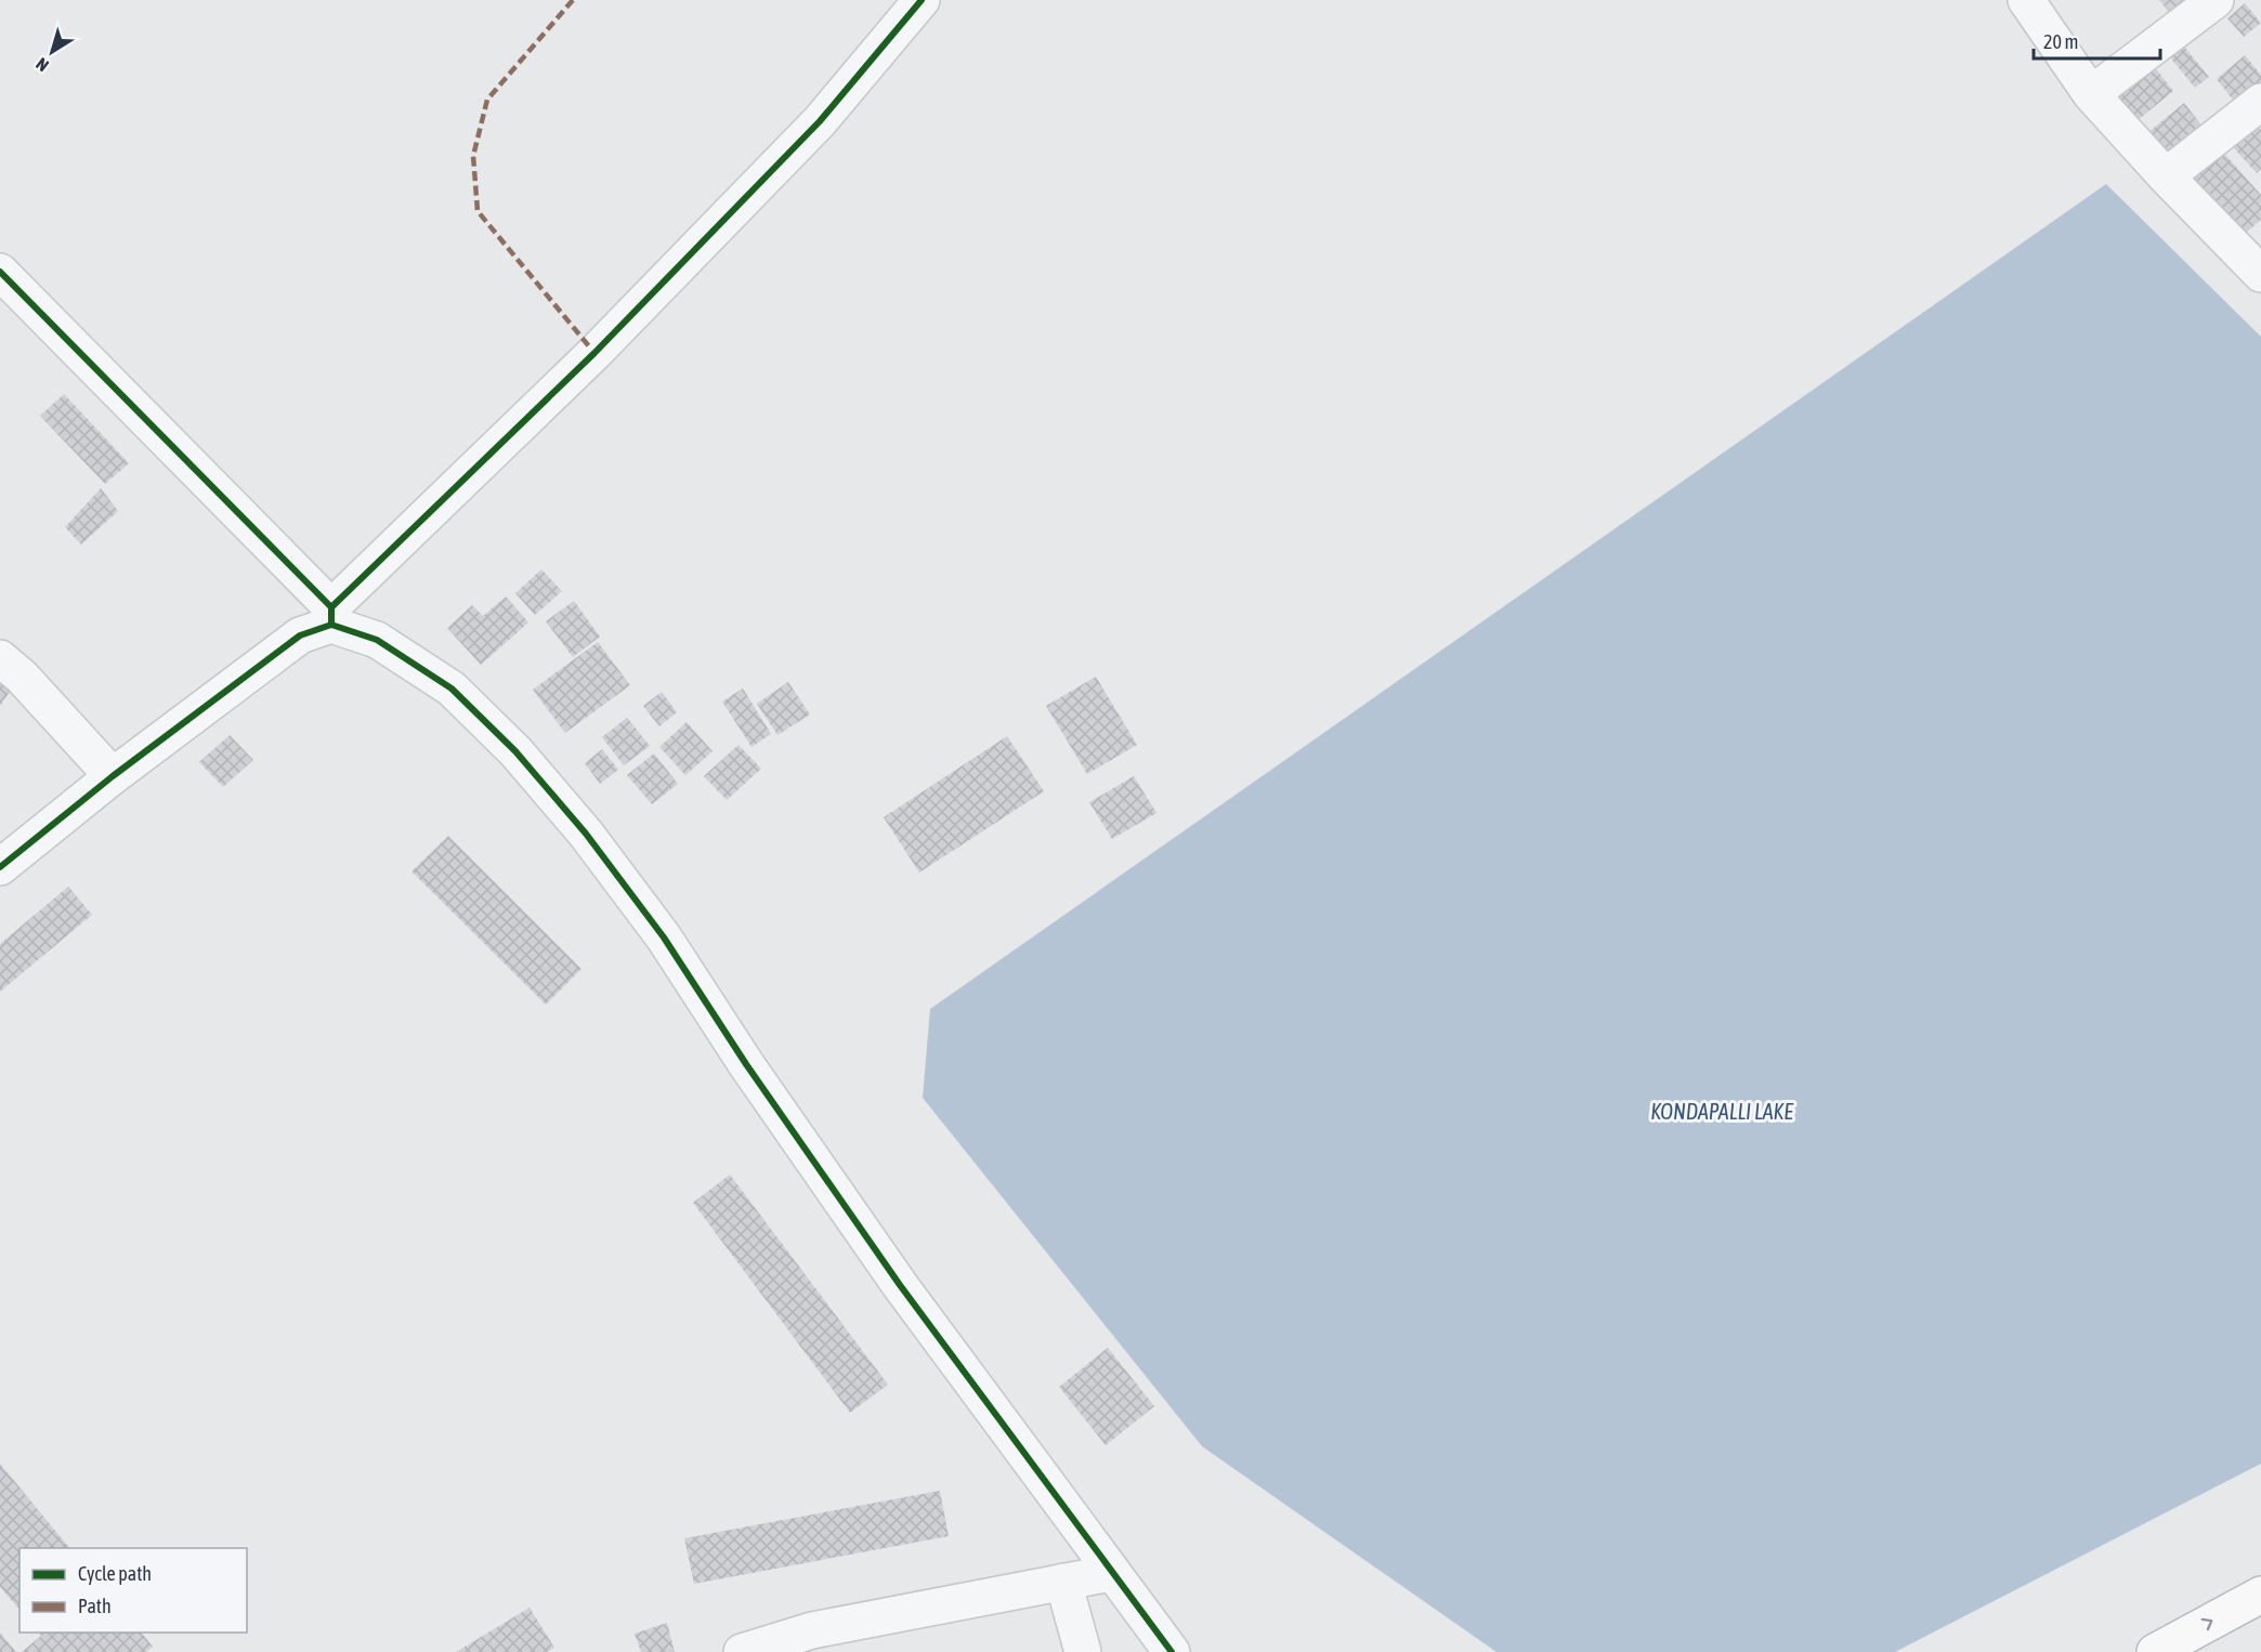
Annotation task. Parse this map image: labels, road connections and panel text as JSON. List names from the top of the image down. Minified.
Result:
{"water":["KONDAPALLI LAKE"],"legend":["Cycle path","Path"],"scale_bar":"20 m","north":"bottom left"}
